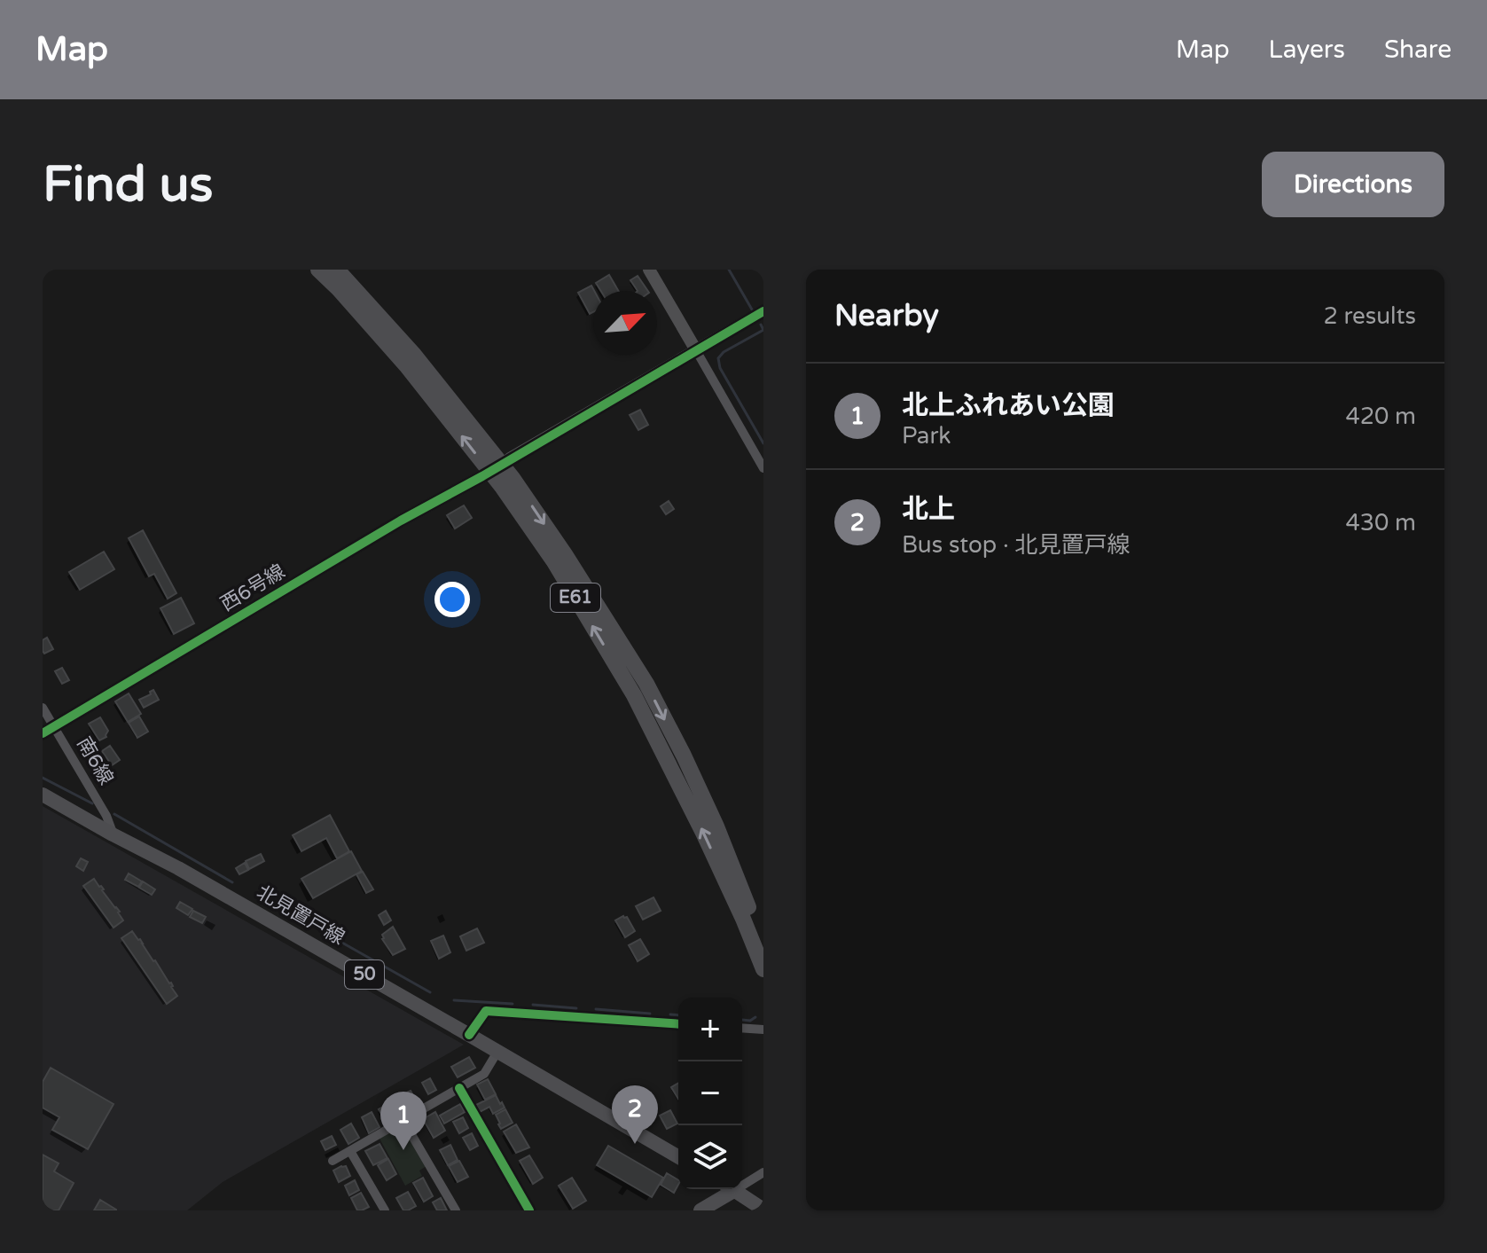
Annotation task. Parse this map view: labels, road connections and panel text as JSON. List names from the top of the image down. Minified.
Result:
{"streets":{"highway":["E61"],"main road":["北見置戸線","50"],"street":["西6号線","南6線"]},"crossings":[["西6号線","南6線"],["南6線","北見置戸線"]],"north":"top right","page":{"header":"Map","nav":["Map","Layers","Share"],"buttons":"Directions","title":"Find us","heading":["Nearby","2 results"],"list":[{"mark":"1","name":"北上ふれあい公園","note":"Park","value":"420 m"},{"mark":"2","name":"北上","note":"Bus stop · 北見置戸線","value":"430 m"}],"map_buttons":["+","−"],"pins":["2","1"]}}
